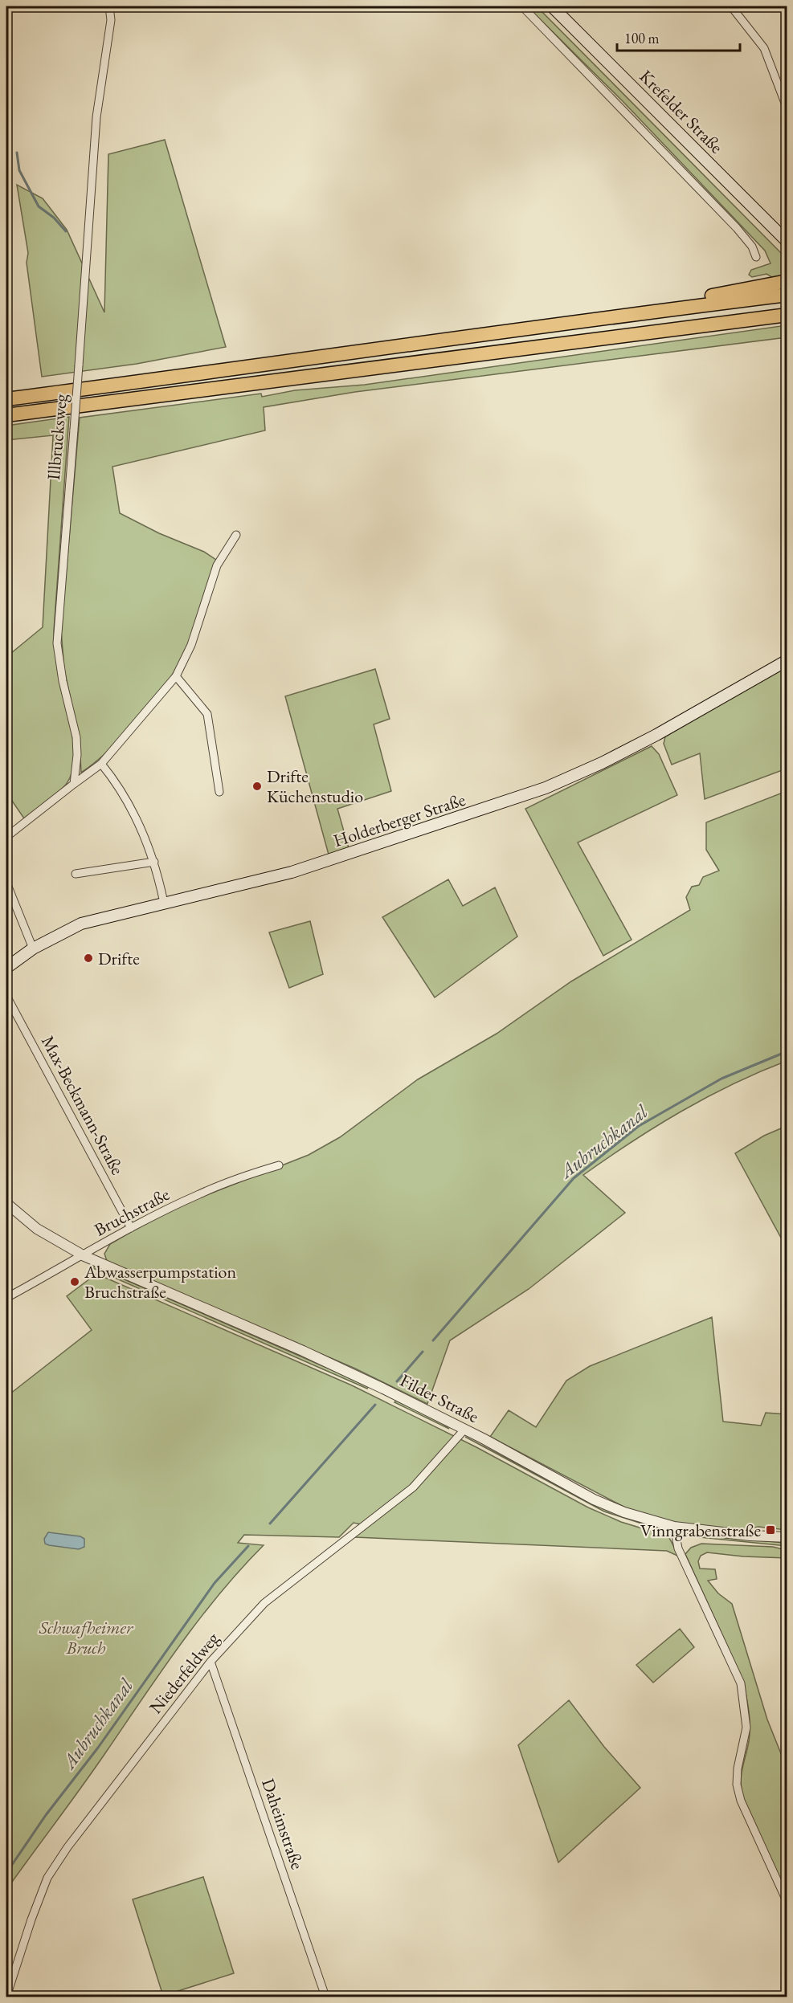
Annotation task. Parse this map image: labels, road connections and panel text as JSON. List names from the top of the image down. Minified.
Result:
{"streets":{"main road":["Krefelder Straße","Holderberger Straße"],"street":["Illbrucksweg","Max-Beckmann-Straße","Bruchstraße","Filder Straße","Niederfeldweg","Daheimstraße"]},"crossings":[["Max-Beckmann-Straße","Bruchstraße"],["Bruchstraße","Filder Straße"],["Filder Straße","Niederfeldweg"],["Niederfeldweg","Daheimstraße"]],"water":["Aubruchkanal"],"parks":["Schwafheimer Bruch"],"places":{"other":["Drifte Küchenstudio","Drifte","Abwasserpumpstation Bruchstraße"],"transit":["Vinngrabenstraße"]},"scale_bar":"100 m"}
